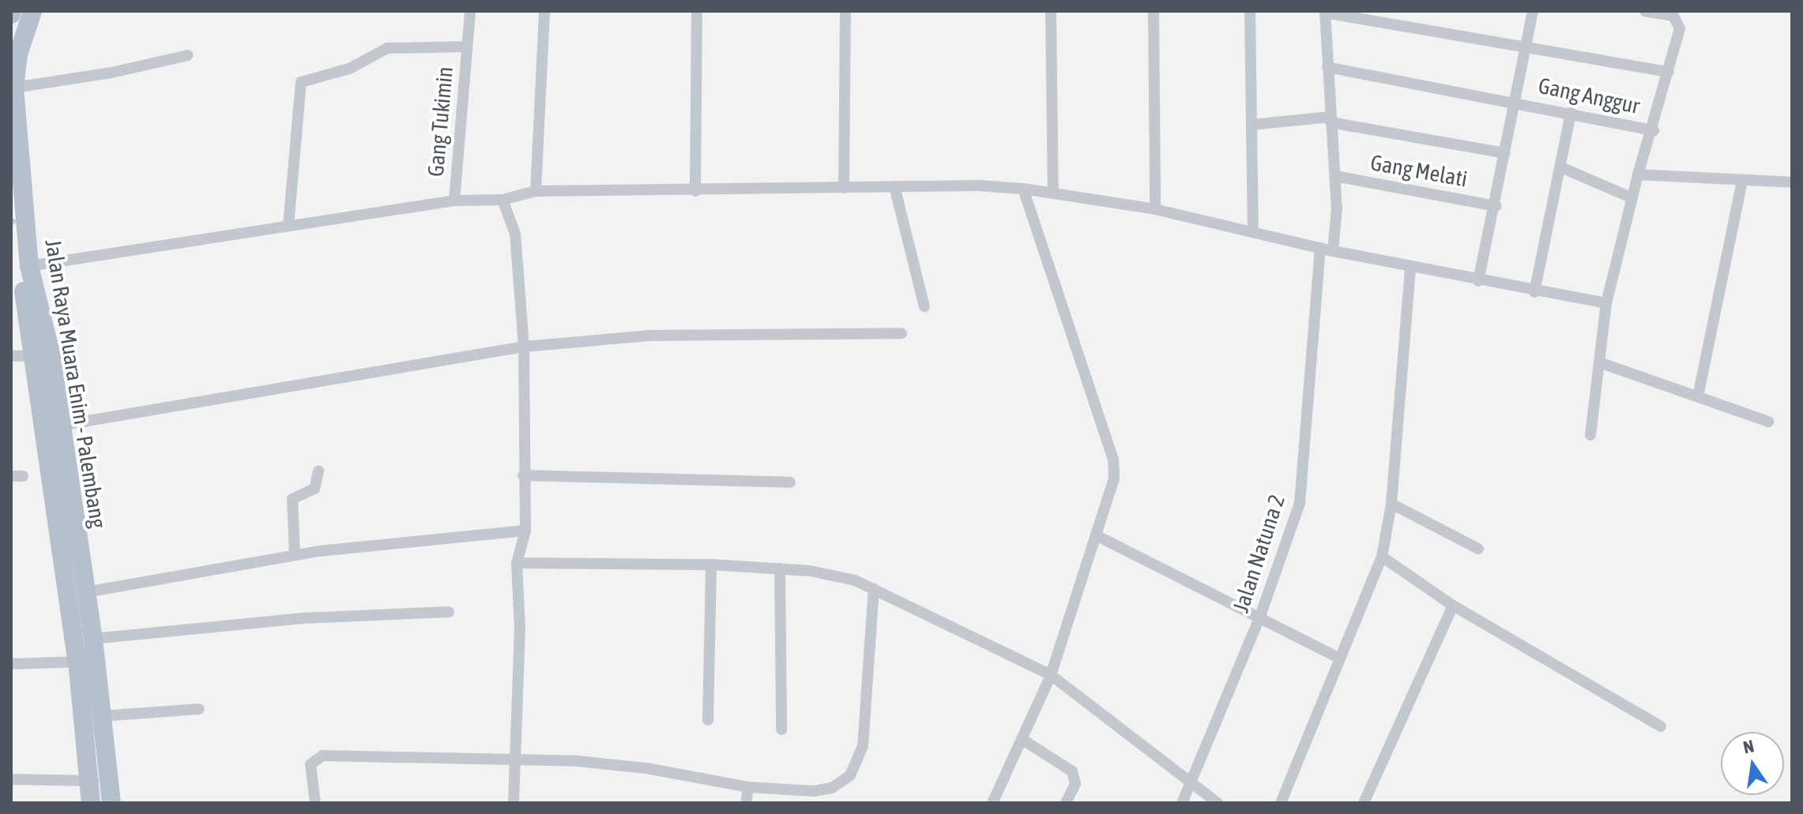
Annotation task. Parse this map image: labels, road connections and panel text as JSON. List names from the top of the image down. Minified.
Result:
{"streets":{"main road":["Jalan Raya Muara Enim - Palembang"],"street":["Gang Anggur","Gang Tukimin","Gang Melati","Jalan Natuna 2"]},"north":"top"}
